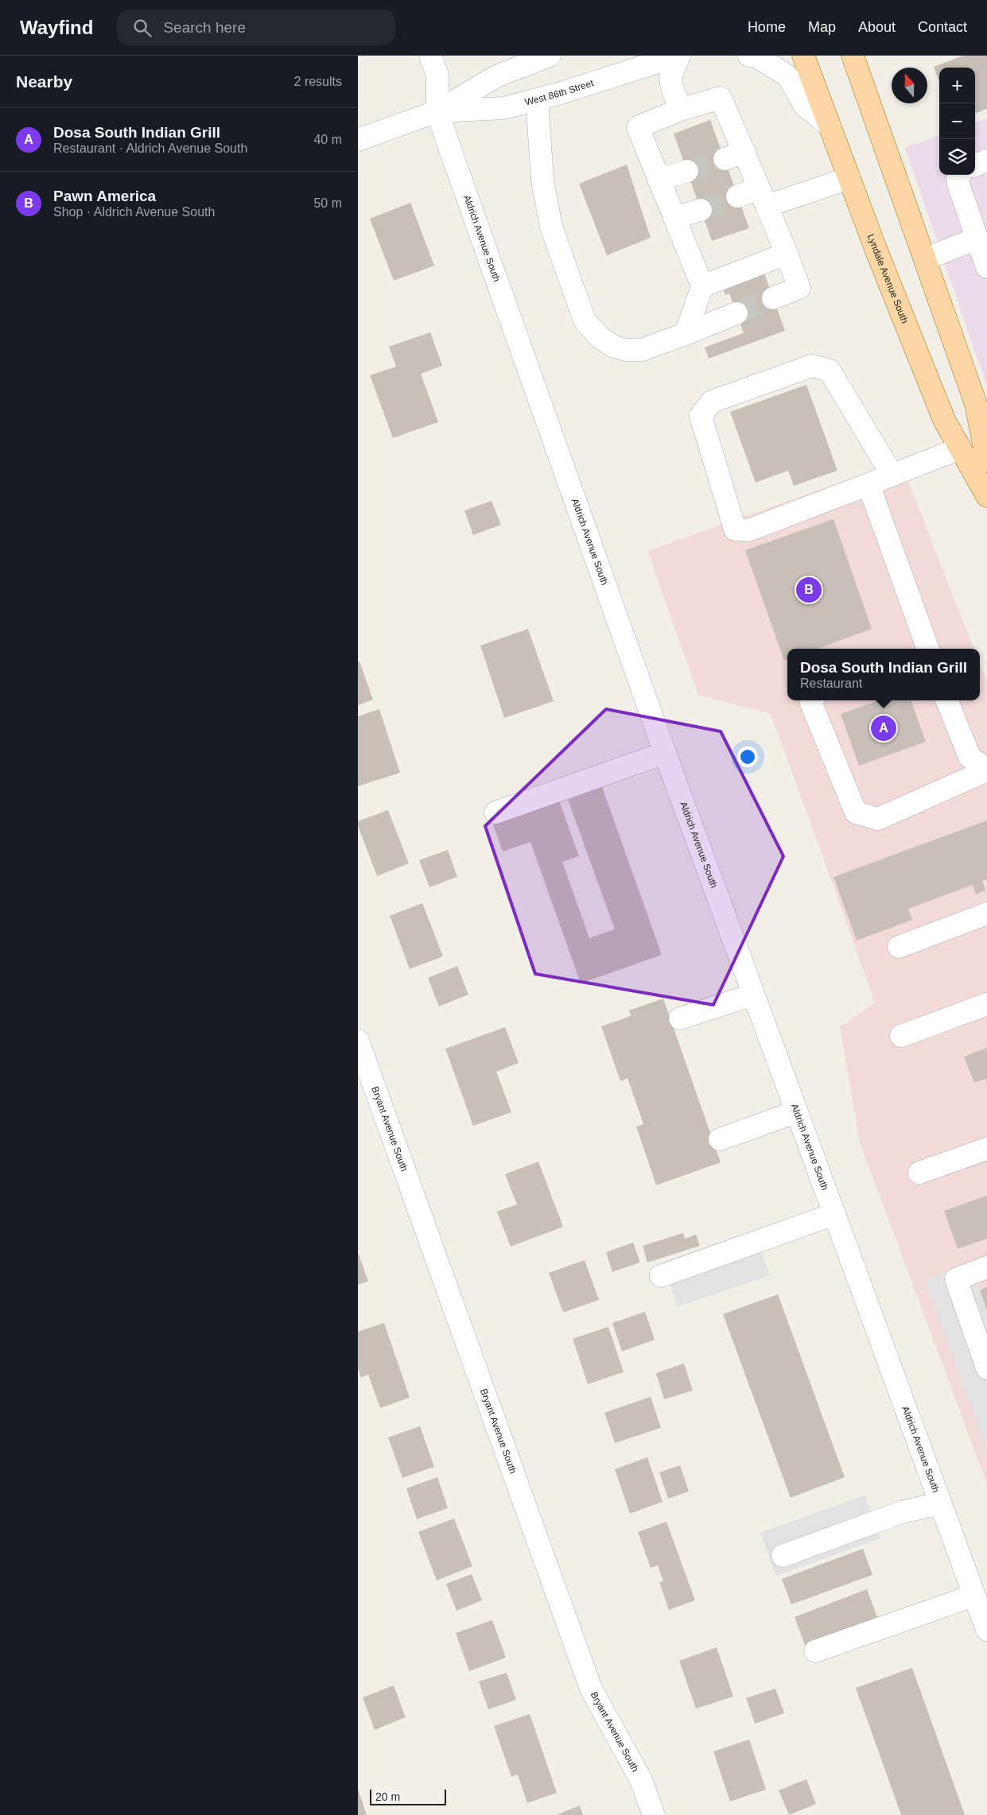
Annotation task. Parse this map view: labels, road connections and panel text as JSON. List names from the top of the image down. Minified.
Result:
{"streets":{"main road":["Lyndale Avenue South"],"street":["West 86th Street","Aldrich Avenue South","Bryant Avenue South"]},"crossings":[["West 86th Street","Aldrich Avenue South"]],"scale_bar":"20 m","north":"top","page":{"header":"Wayfind","search":"Search here","nav":["Home","Map","About","Contact"],"heading":["Nearby","2 results"],"map_buttons":["+","−"],"list":[{"mark":"A","name":"Dosa South Indian Grill","note":"Restaurant · Aldrich Avenue South","value":"40 m"},{"mark":"B","name":"Pawn America","note":"Shop · Aldrich Avenue South","value":"50 m"}],"pins":["B","A"],"popup":["Dosa South Indian Grill","Restaurant"],"scale":"20 m"}}
